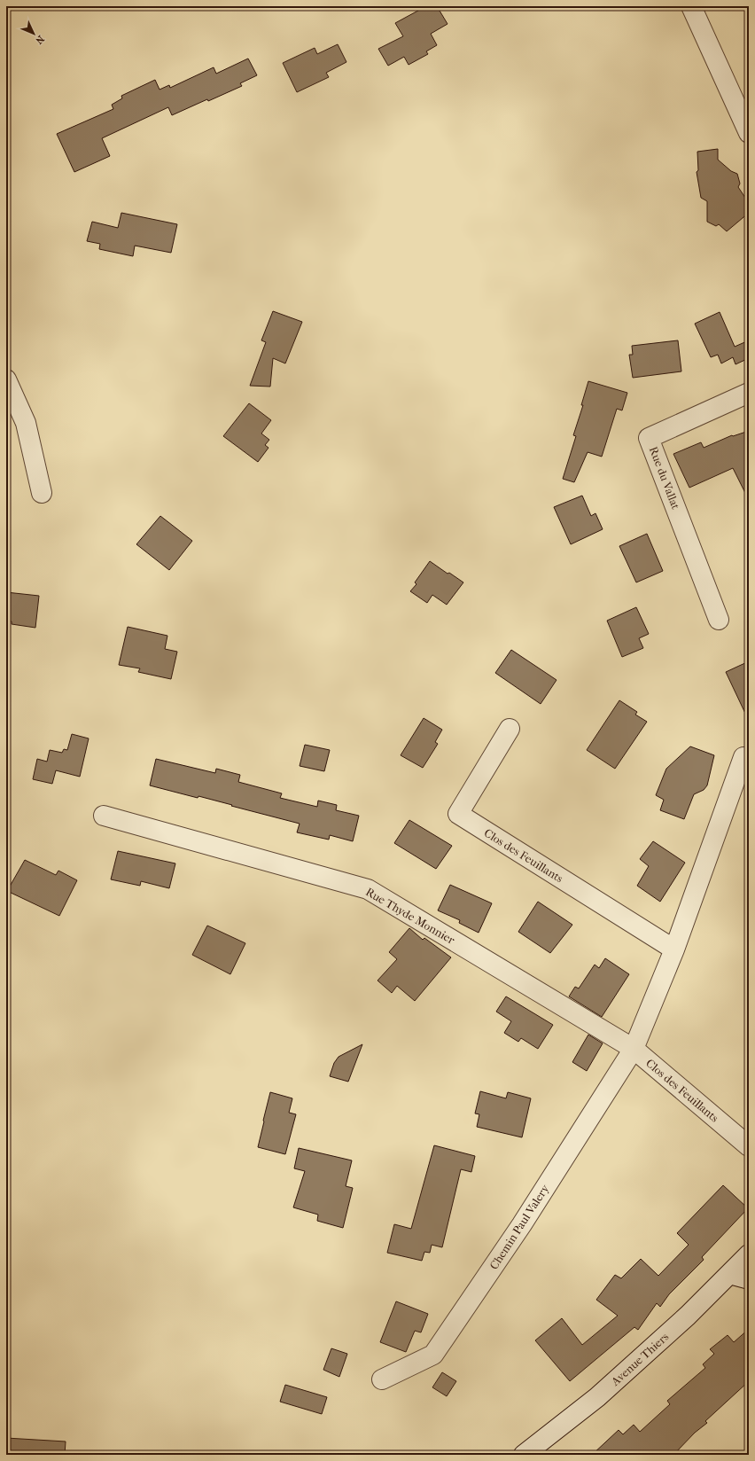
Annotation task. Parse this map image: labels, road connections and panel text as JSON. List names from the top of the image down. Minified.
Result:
{"streets":{"street":["Rue du Vallat","Clos des Feuillants","Rue Thyde Monnier","Chemin Paul Valery","Avenue Thiers"]},"crossings":[["Clos des Feuillants","Rue Thyde Monnier"],["Clos des Feuillants","Chemin Paul Valery"],["Rue Thyde Monnier","Chemin Paul Valery"]],"north":"bottom right"}
